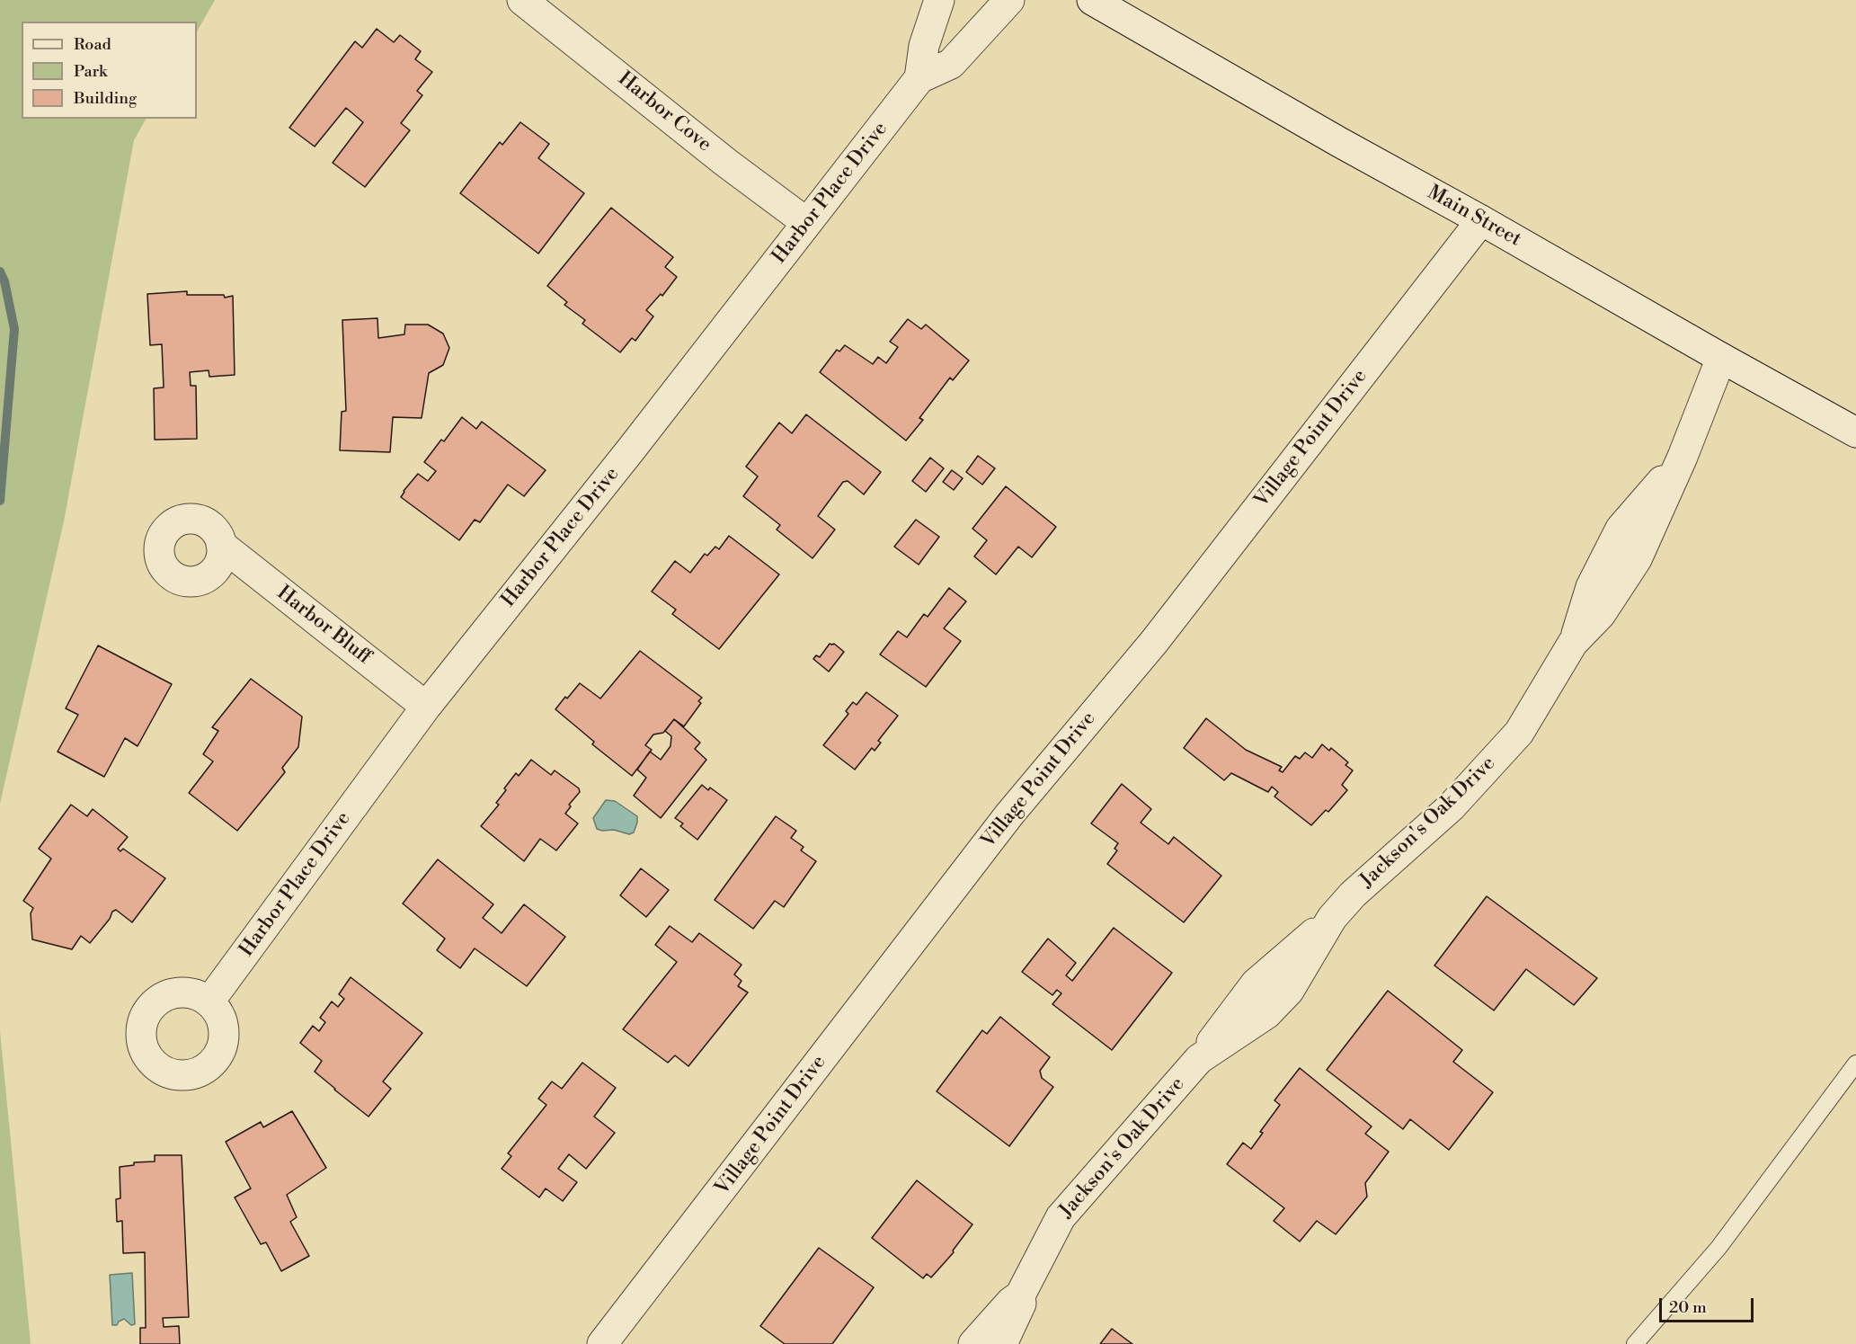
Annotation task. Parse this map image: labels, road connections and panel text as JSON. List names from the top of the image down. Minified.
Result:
{"streets":{"street":["Harbor Cove","Harbor Place Drive","Main Street","Village Point Drive","Harbor Bluff","Jackson's Oak Drive"]},"crossings":[["Harbor Cove","Harbor Place Drive"],["Harbor Place Drive","Harbor Bluff"],["Main Street","Village Point Drive"],["Main Street","Jackson's Oak Drive"]],"legend":["Road","Park","Building"],"scale_bar":"20 m"}
